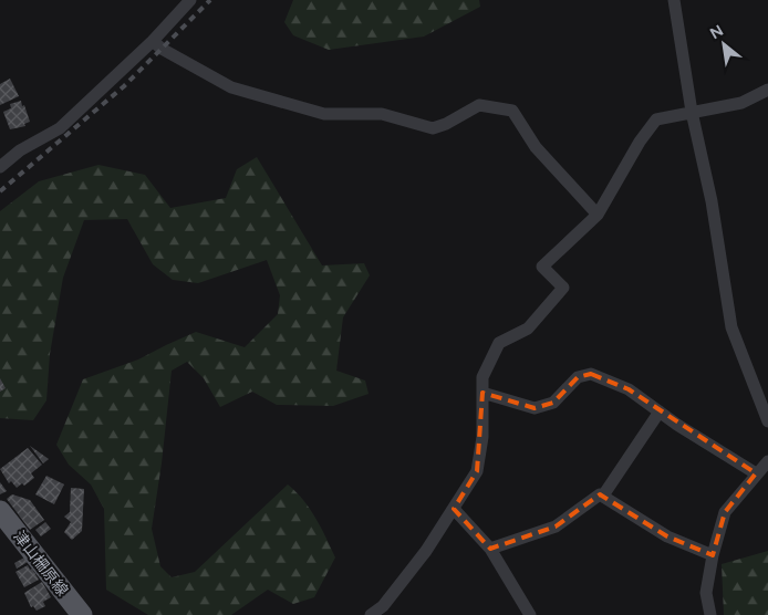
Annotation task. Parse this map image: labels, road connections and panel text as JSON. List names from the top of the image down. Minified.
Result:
{"streets":{"main road":["津山柵原線"]},"north":"top left"}
